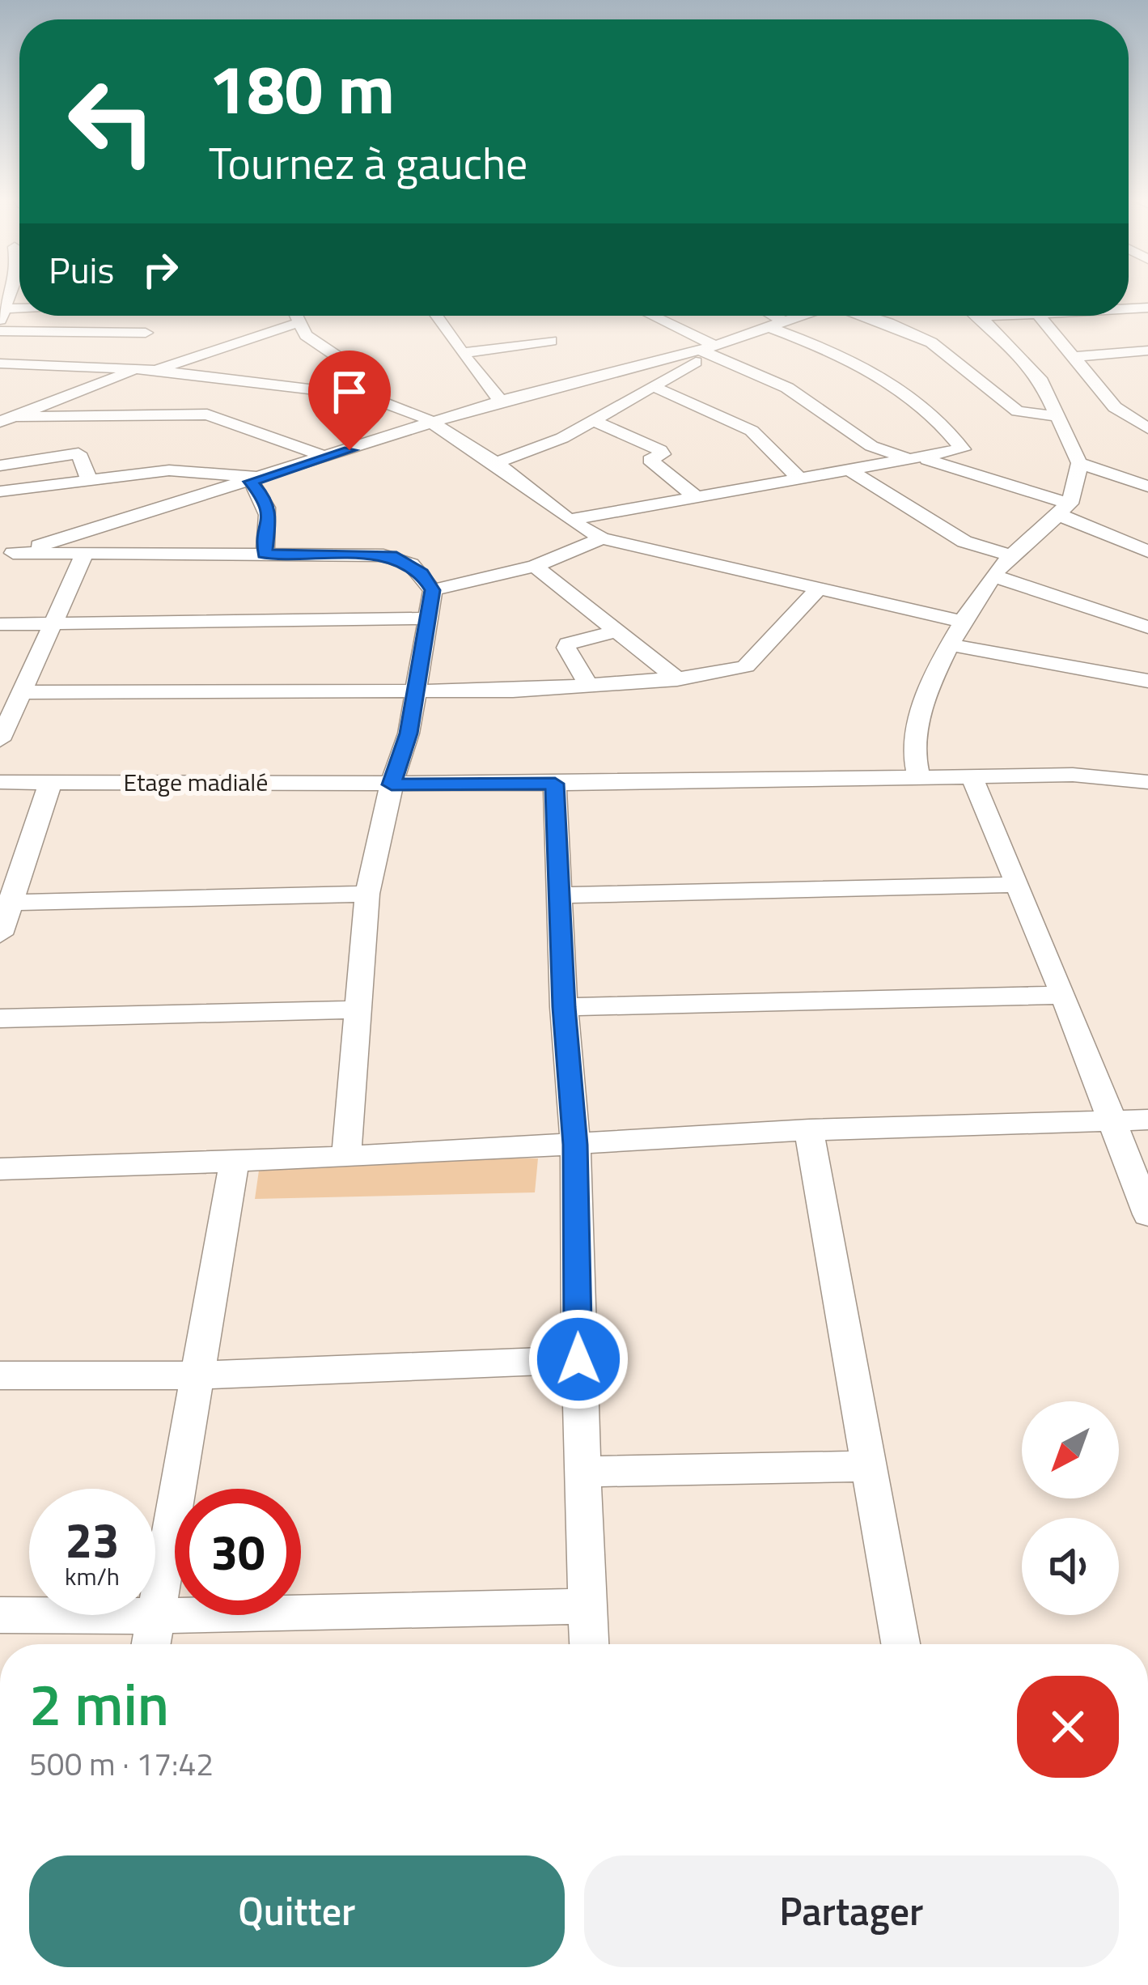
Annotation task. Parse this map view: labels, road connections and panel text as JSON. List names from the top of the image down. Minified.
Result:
{"streets":{"street":["Etage madialé"]},"north":"bottom left","page":{"turn":["180 m","Tournez à gauche"],"then":"Puis","speed":"23 km/h","limit":"30","heading":["2 min","500 m · 17:42"],"buttons":["Quitter","Partager"]}}
